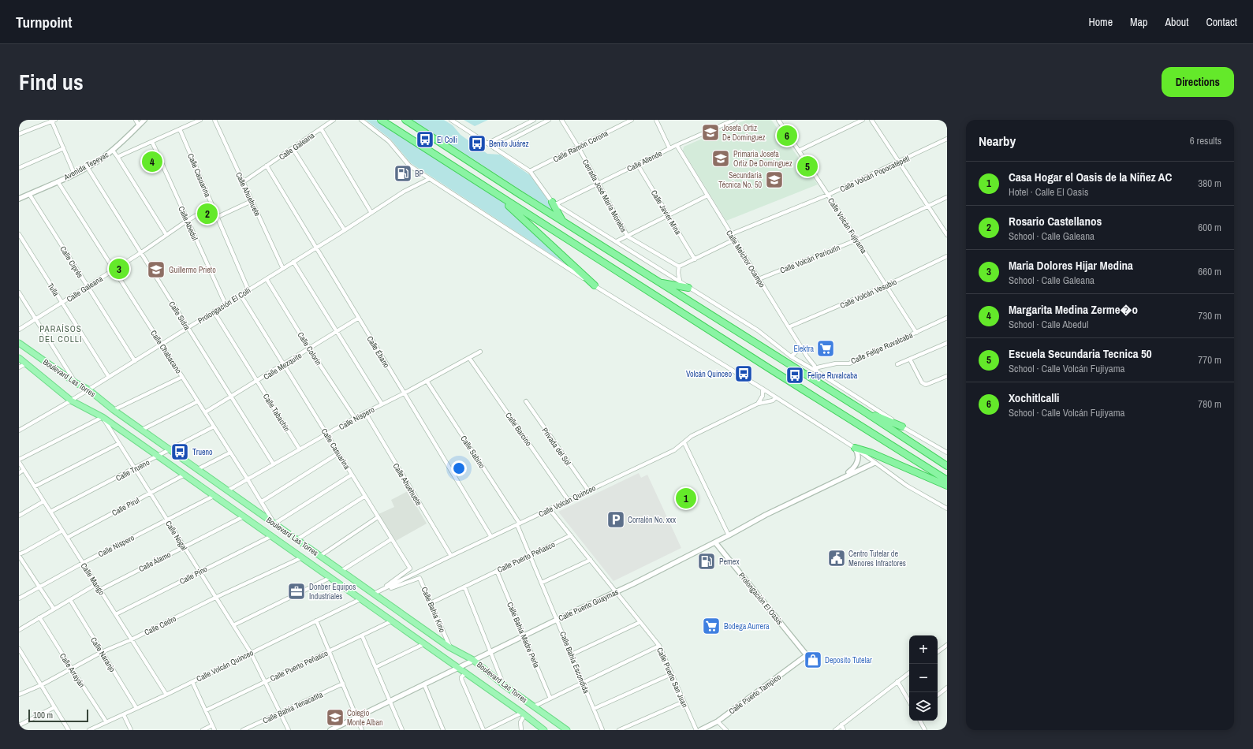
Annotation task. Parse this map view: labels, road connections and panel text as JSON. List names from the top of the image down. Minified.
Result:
{"streets":{"main road":["Boulevard Las Torres"],"street":["Calle Galeana","Calle Ramón Corona","Calle Allende","Avenida Tepeyac","Calle Volcán Popocatépetl","Calle Casuarina","Calle Ahuehuete","Cerrada José María Morelos","Calle Javier Mina","Calle Abedul","Calle Volcán Fujiyama","Calle Melchor Ocampo","Calle Volcán Paricutín","Calle Ciprés","Tulla","Calle Volcán Vesubio","Prolongación El Colli","Calle Sidra","Calle Felipe Ruvalcaba","Calle Colorín","Calle Chabacano","Calle Ébano","Calle Mezquite","Calle Tabachín","Calle Níspero","Calle Barcino","Privada del Sol","Calle Sabino","Calle Trueno","Calle Volcán Quinceo","Calle Pirul","Calle Nogal","Calle Puerto Peñasco","Calle Álamo","Calle Pino","Calle Mango","Prolongación El Oasis","Calle Puerto Guaymas","Calle Bahía Kino","Calle Cedro","Calle Bahía Madre Perla","Calle Naranjo","Calle Bahía Escondida","Calle Arrayán","Calle Puerto San Juan","Calle Puerto Tampico","Calle Bahía Tenacatita"]},"crossings":[["Calle Galeana","Calle Casuarina"],["Calle Galeana","Calle Ahuehuete"],["Calle Galeana","Calle Abedul"],["Calle Galeana","Calle Ciprés"],["Calle Galeana","Tulla"],["Calle Galeana","Calle Sidra"],["Calle Galeana","Calle Chabacano"],["Calle Galeana","Calle Ébano"],["Calle Ramón Corona","Cerrada José María Morelos"],["Calle Allende","Cerrada José María Morelos"],["Calle Allende","Calle Javier Mina"],["Calle Allende","Calle Melchor Ocampo"],["Avenida Tepeyac","Calle Ciprés"],["Avenida Tepeyac","Calle Sidra"],["Avenida Tepeyac","Calle Chabacano"],["Calle Volcán Popocatépetl","Calle Volcán Fujiyama"],["Calle Volcán Popocatépetl","Calle Melchor Ocampo"],["Calle Casuarina","Prolongación El Colli"],["Calle Casuarina","Calle Mezquite"],["Calle Casuarina","Boulevard Las Torres"],["Calle Casuarina","Calle Níspero"],["Calle Casuarina","Calle Volcán Quinceo"],["Calle Casuarina","Calle Bahía Kino"],["Calle Ahuehuete","Prolongación El Colli"],["Calle Ahuehuete","Calle Níspero"],["Calle Ahuehuete","Calle Volcán Quinceo"],["Calle Abedul","Prolongación El Colli"],["Calle Volcán Fujiyama","Calle Volcán Paricutín"],["Calle Volcán Fujiyama","Calle Volcán Vesubio"],["Calle Volcán Fujiyama","Calle Felipe Ruvalcaba"],["Calle Melchor Ocampo","Calle Volcán Paricutín"],["Calle Melchor Ocampo","Calle Volcán Vesubio"],["Calle Melchor Ocampo","Calle Felipe Ruvalcaba"],["Calle Ciprés","Prolongación El Colli"],["Tulla","Prolongación El Colli"],["Prolongación El Colli","Calle Sidra"],["Prolongación El Colli","Calle Colorín"],["Prolongación El Colli","Calle Chabacano"],["Prolongación El Colli","Calle Ébano"],["Prolongación El Colli","Boulevard Las Torres"],["Prolongación El Colli","Calle Tabachín"],["Calle Sidra","Calle Mezquite"],["Calle Sidra","Calle Níspero"],["Calle Colorín","Calle Mezquite"],["Calle Colorín","Calle Níspero"],["Calle Chabacano","Calle Mezquite"],["Calle Chabacano","Boulevard Las Torres"],["Calle Chabacano","Calle Níspero"],["Calle Chabacano","Calle Trueno"],["Calle Ébano","Calle Mezquite"],["Calle Ébano","Calle Níspero"],["Calle Ébano","Calle Volcán Quinceo"],["Calle Mezquite","Calle Tabachín"],["Boulevard Las Torres","Calle Níspero"],["Boulevard Las Torres","Calle Trueno"],["Boulevard Las Torres","Calle Volcán Quinceo"],["Boulevard Las Torres","Calle Pirul"],["Boulevard Las Torres","Calle Nogal"],["Boulevard Las Torres","Calle Puerto Peñasco"],["Boulevard Las Torres","Calle Álamo"],["Boulevard Las Torres","Calle Pino"],["Boulevard Las Torres","Calle Puerto Guaymas"],["Boulevard Las Torres","Calle Bahía Kino"],["Boulevard Las Torres","Calle Cedro"],["Calle Tabachín","Calle Níspero"],["Calle Níspero","Calle Barcino"],["Calle Níspero","Calle Sabino"],["Calle Níspero","Calle Nogal"],["Calle Níspero","Calle Mango"],["Calle Barcino","Calle Volcán Quinceo"],["Privada del Sol","Calle Volcán Quinceo"],["Calle Sabino","Calle Volcán Quinceo"],["Calle Sabino","Calle Bahía Escondida"],["Calle Trueno","Calle Nogal"],["Calle Trueno","Calle Mango"],["Calle Volcán Quinceo","Calle Nogal"],["Calle Volcán Quinceo","Calle Mango"],["Calle Volcán Quinceo","Calle Bahía Kino"],["Calle Volcán Quinceo","Calle Naranjo"],["Calle Volcán Quinceo","Calle Bahía Escondida"],["Calle Volcán Quinceo","Calle Arrayán"],["Calle Volcán Quinceo","Calle Puerto San Juan"],["Calle Pirul","Calle Nogal"],["Calle Pirul","Calle Mango"],["Calle Nogal","Calle Puerto Peñasco"],["Calle Nogal","Calle Álamo"],["Calle Nogal","Calle Pino"],["Calle Nogal","Calle Cedro"],["Calle Nogal","Calle Bahía Tenacatita"],["Calle Puerto Peñasco","Calle Bahía Kino"],["Calle Puerto Peñasco","Calle Bahía Madre Perla"],["Calle Puerto Peñasco","Calle Bahía Escondida"],["Calle Puerto Peñasco","Calle Puerto San Juan"],["Calle Álamo","Calle Mango"],["Calle Pino","Calle Mango"],["Calle Mango","Calle Cedro"],["Prolongación El Oasis","Calle Puerto Guaymas"],["Prolongación El Oasis","Calle Puerto Tampico"],["Calle Puerto Guaymas","Calle Bahía Madre Perla"],["Calle Puerto Guaymas","Calle Bahía Escondida"],["Calle Puerto Guaymas","Calle Puerto San Juan"],["Calle Cedro","Calle Naranjo"],["Calle Cedro","Calle Arrayán"]],"districts":["PARAÍSOS DEL COLLI"],"places":{"school or university":["Josefa Ortiz De Dominguez","Primaria Josefa Ortiz De Domínguez","Secundaria Técnica No. 50","Guillermo Prieto","Colegio Monte Alban"],"bus stop":["El Colli","Benito Juárez","Volcán Quinceo","Felipe Ruvalcaba","Trueno"],"fuel station":["BP","Pemex"],"supermarket":["Elektra","Bodega Aurrera"],"parking":["Corralón No. xxx"],"public building":["Centro Tutelar de Menores Infractores"],"office":["Donber Equipos Industriales"],"shop":["Deposito Tutelar"]},"scale_bar":"100 m","page":{"header":"Turnpoint","nav":["Home","Map","About","Contact"],"title":"Find us","buttons":"Directions","heading":["Nearby","6 results"],"pins":["6","4","5","2","3","1"],"list":[{"mark":"1","name":"Casa Hogar el Oasis de la Niñez AC","note":"Hotel · Calle El Oasis","value":"380 m"},{"mark":"2","name":"Rosario Castellanos","note":"School · Calle Galeana","value":"600 m"},{"mark":"3","name":"Maria Dolores Hijar Medina","note":"School · Calle Galeana","value":"660 m"},{"mark":"4","name":"Margarita Medina Zerme�o","note":"School · Calle Abedul","value":"730 m"},{"mark":"5","name":"Escuela Secundaria Tecnica 50","note":"School · Calle Volcán Fujiyama","value":"770 m"},{"mark":"6","name":"Xochitlcalli","note":"School · Calle Volcán Fujiyama","value":"780 m"}],"map_buttons":["+","−"],"scale":"100 m"}}
